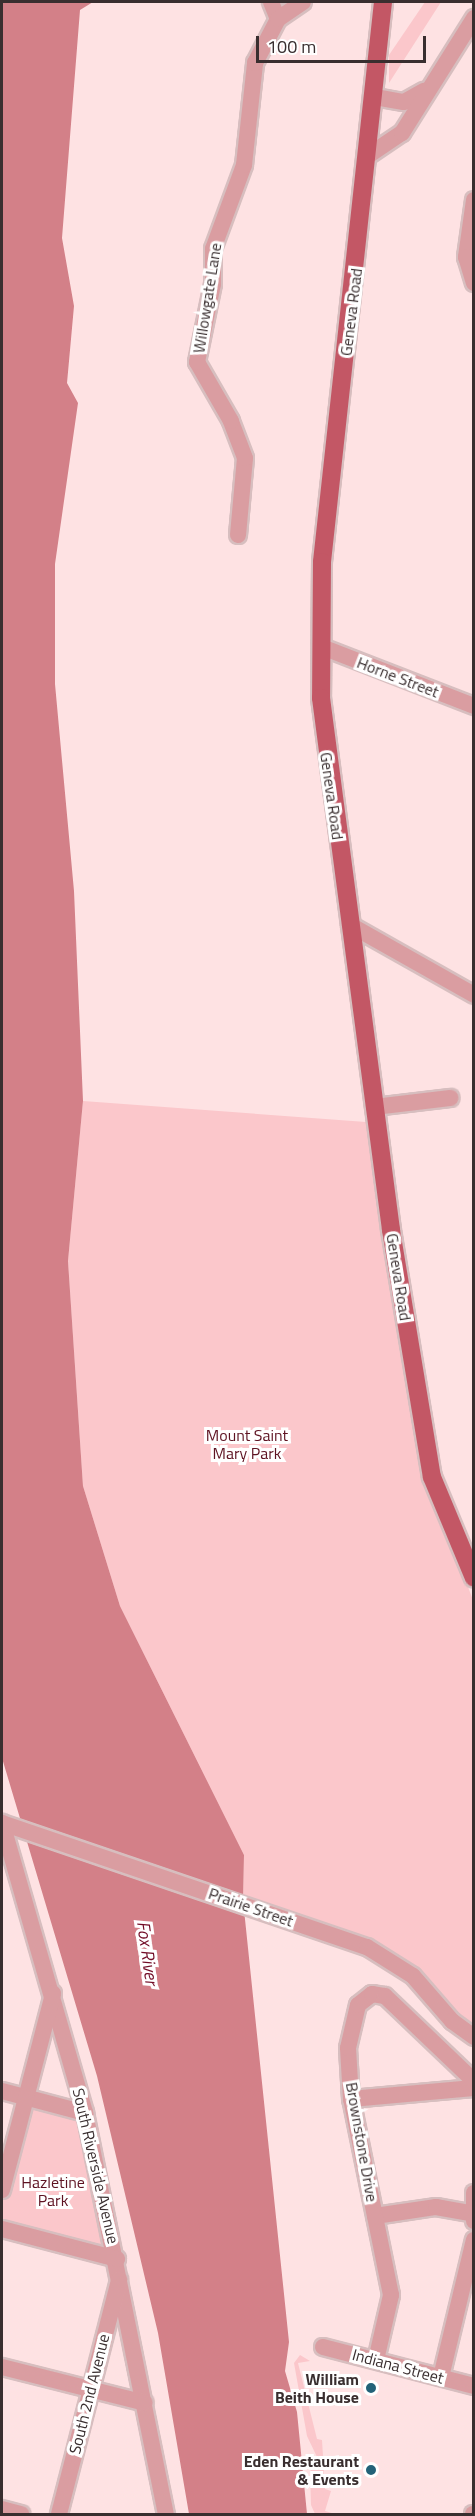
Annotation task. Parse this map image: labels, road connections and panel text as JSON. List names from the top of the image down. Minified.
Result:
{"streets":{"main road":["Geneva Road"],"street":["Willowgate Lane","Horne Street","Prairie Street","Brownstone Drive","South Riverside Avenue","Indiana Street","South 2nd Avenue"]},"crossings":[["Geneva Road","Horne Street"],["Prairie Street","South Riverside Avenue"],["Brownstone Drive","Indiana Street"],["South Riverside Avenue","South 2nd Avenue"]],"water":["Fox River"],"parks":["Mount Saint Mary Park","Hazletine Park"],"places":["William Beith House","Eden Restaurant & Events"],"scale_bar":"100 m"}
